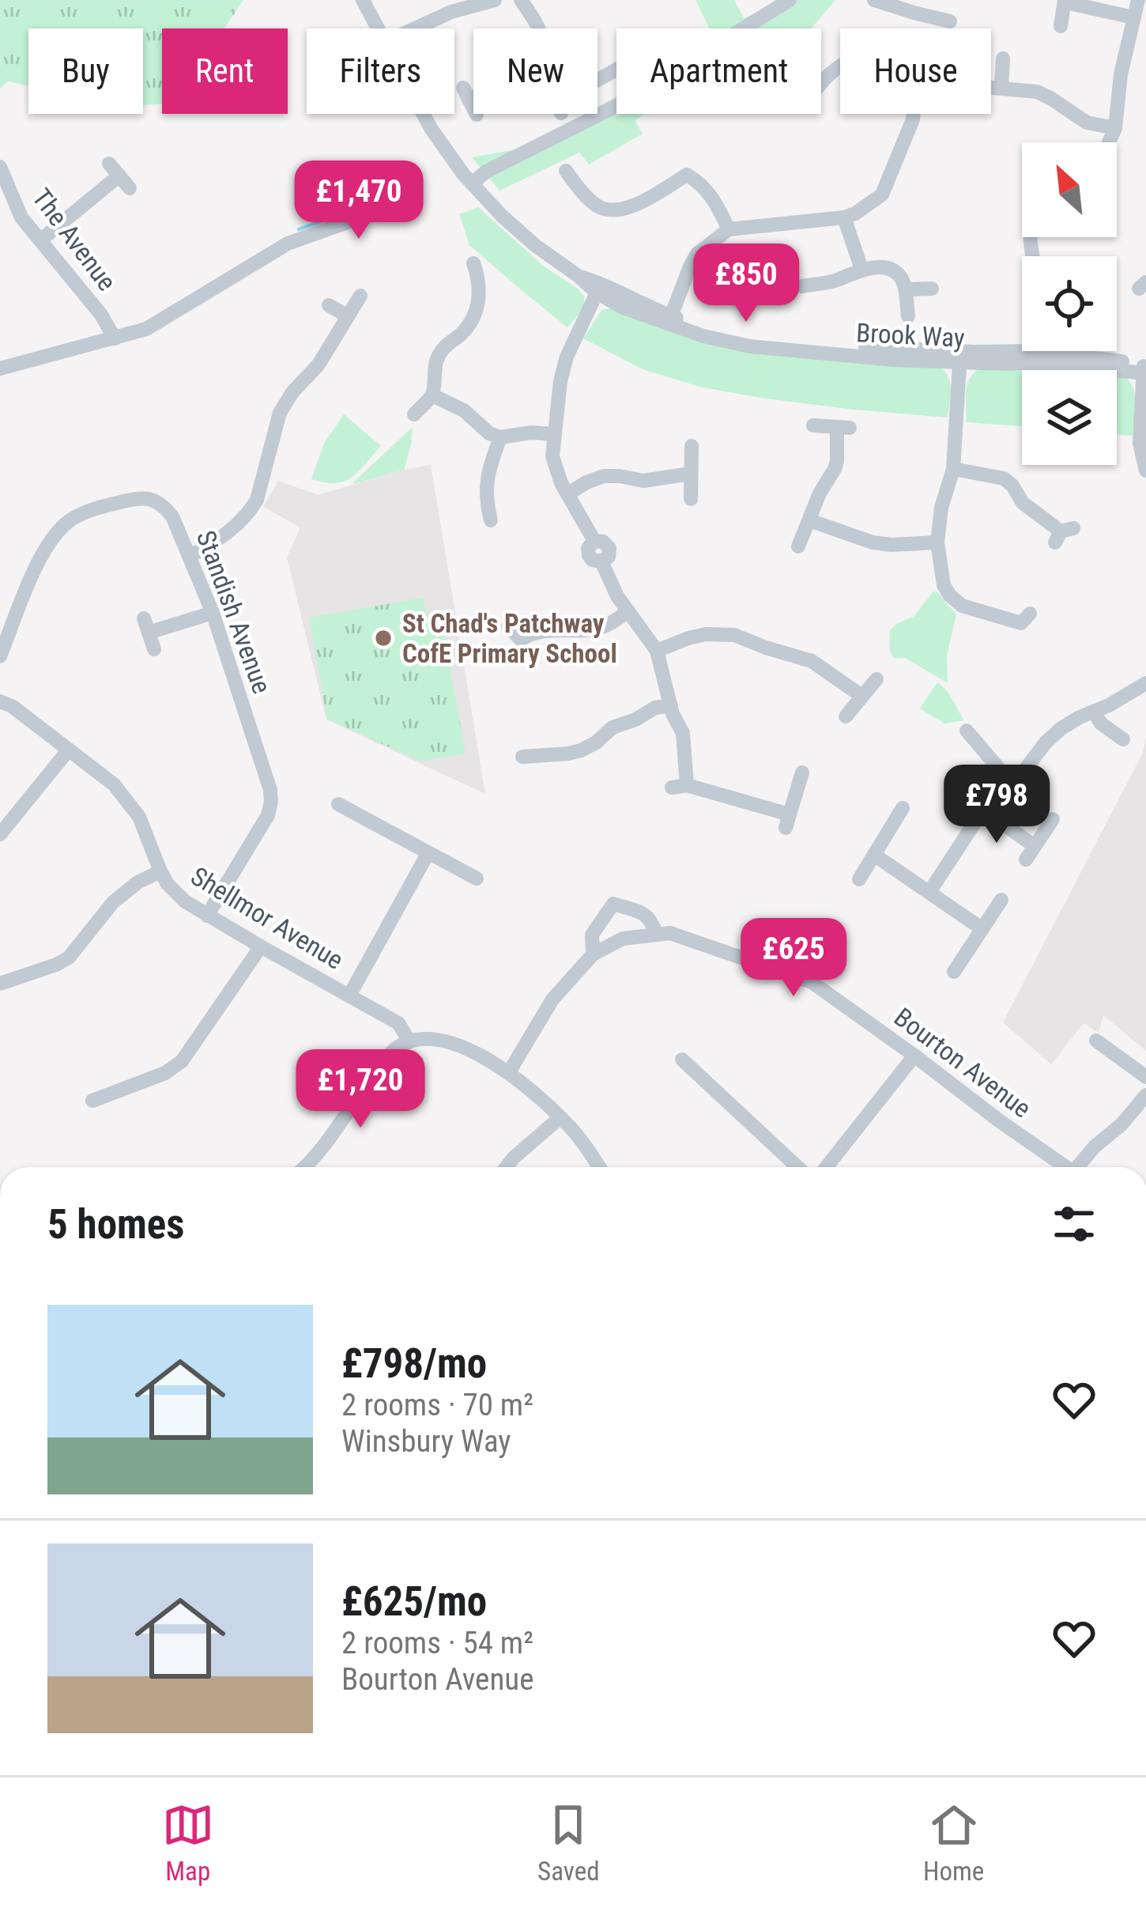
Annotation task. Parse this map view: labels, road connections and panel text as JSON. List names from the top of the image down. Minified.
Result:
{"streets":{"street":["The Avenue","Brook Way","Standish Avenue","Shellmor Avenue","Bourton Avenue"]},"crossings":[["Standish Avenue","Shellmor Avenue"]],"places":["St Chad's Patchway CofE Primary School"],"north":"top left","page":{"chip":["Buy","Rent","Filters","New","Apartment","House"],"price":["£1,470","£850","£798","£625","£1,720"],"heading":"5 homes","list":[{"name":"£798/mo","note":"2 rooms · 70 m² · Winsbury Way"},{"name":"£625/mo","note":"2 rooms · 54 m² · Bourton Avenue"}],"tabs":["Map","Saved","Home"]}}
